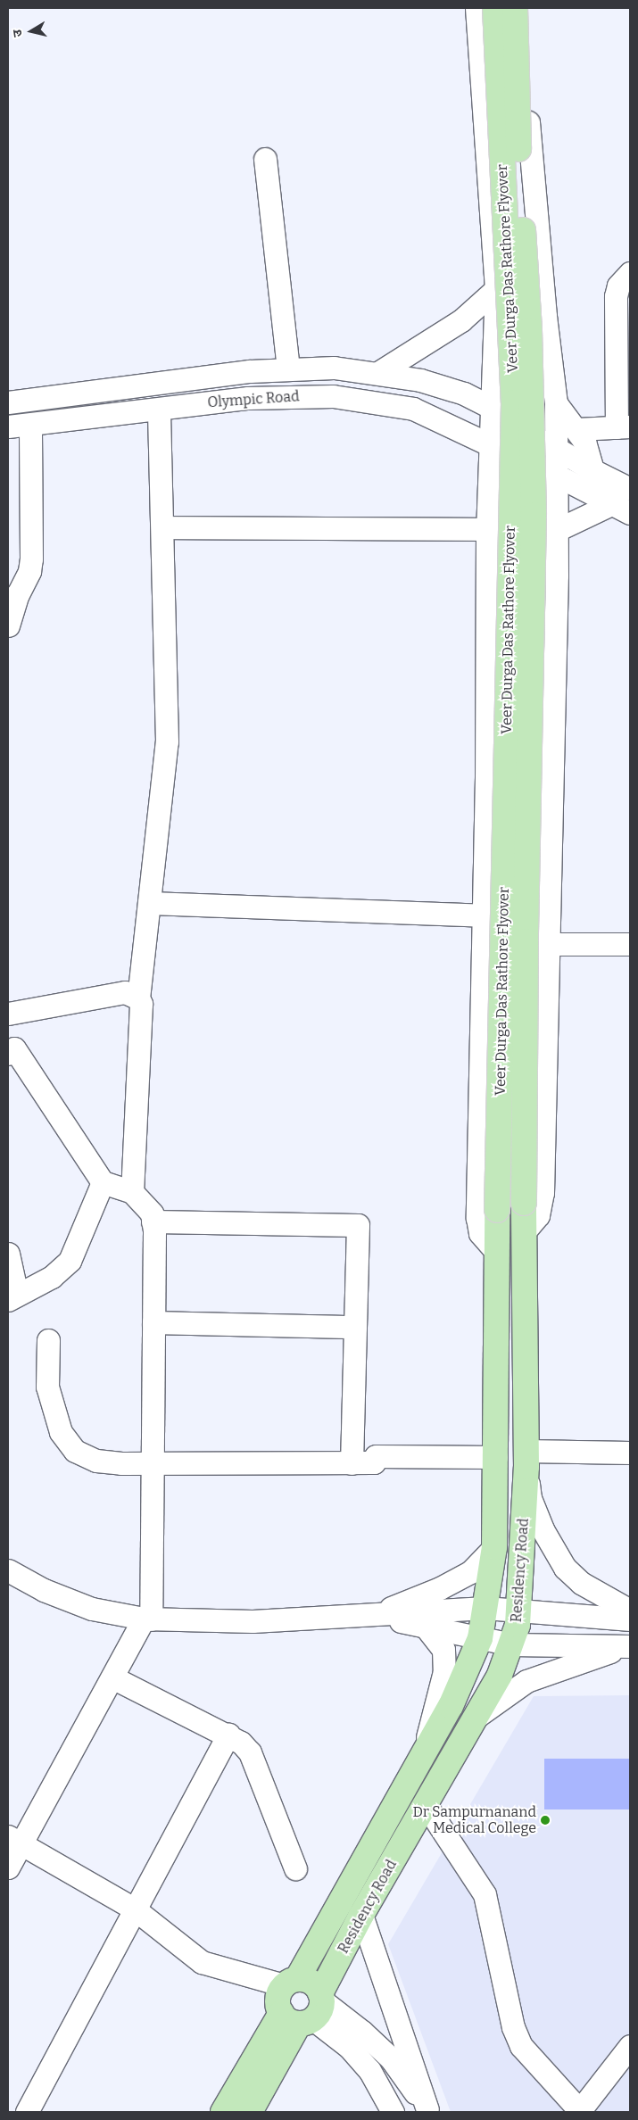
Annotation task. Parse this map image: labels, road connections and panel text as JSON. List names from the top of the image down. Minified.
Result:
{"streets":{"main road":["Veer Durga Das Rathore Flyover","Residency Road"],"street":["Olympic Road"]},"crossings":[["Veer Durga Das Rathore Flyover","Residency Road"]],"places":["Dr Sampurnanand Medical College"],"north":"left"}
